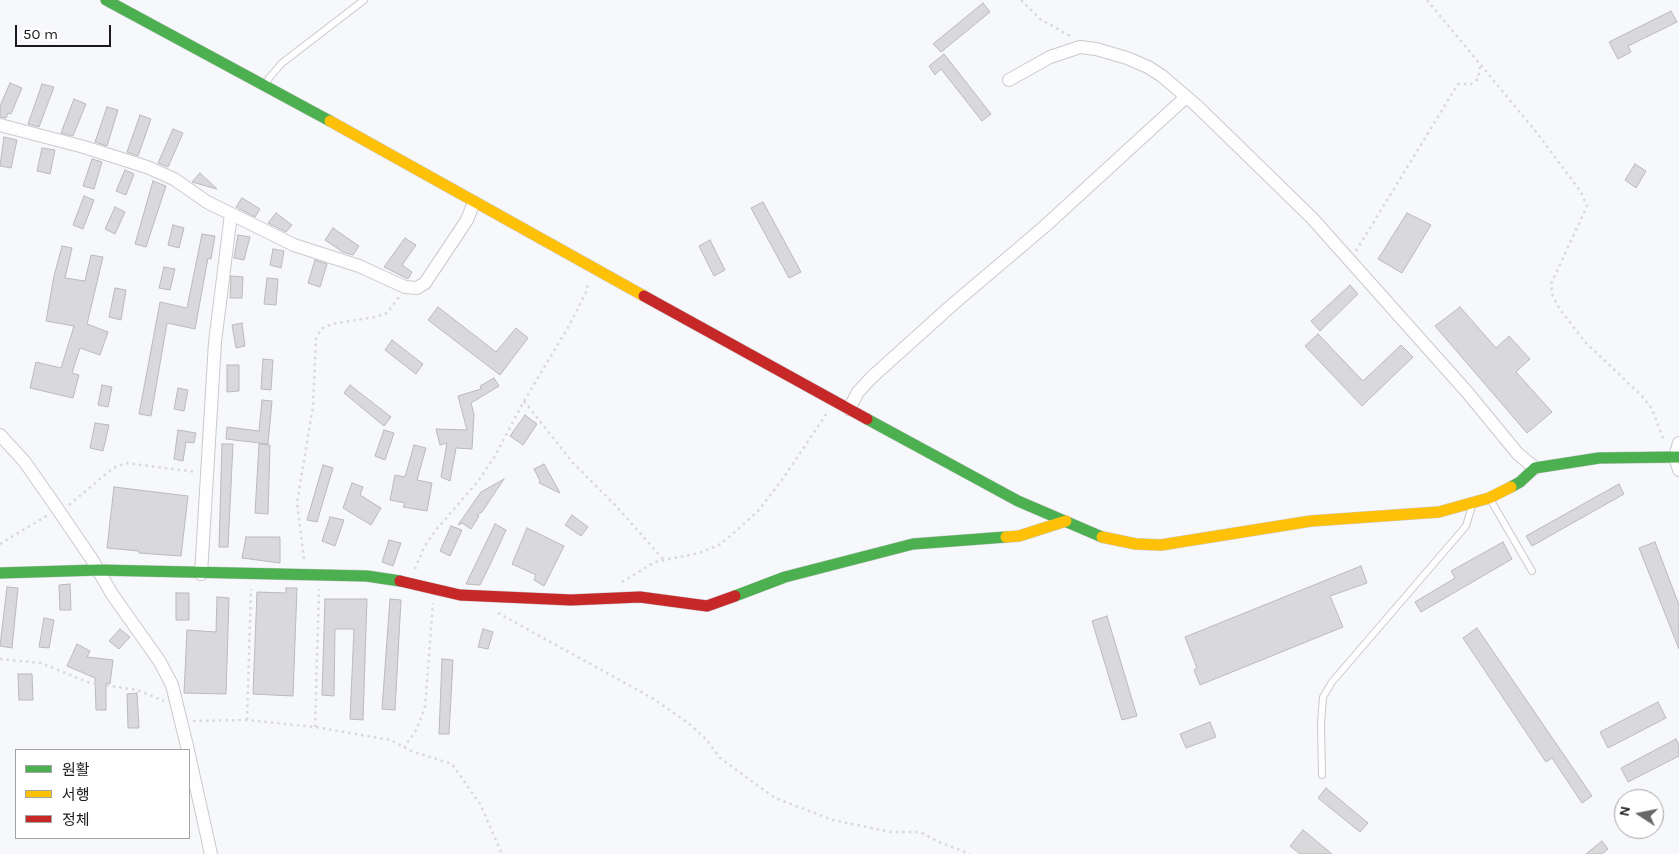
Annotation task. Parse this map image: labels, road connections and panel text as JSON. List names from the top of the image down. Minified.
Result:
{"legend":["원활","서행","정체"],"scale_bar":"50 m","north":"left"}
